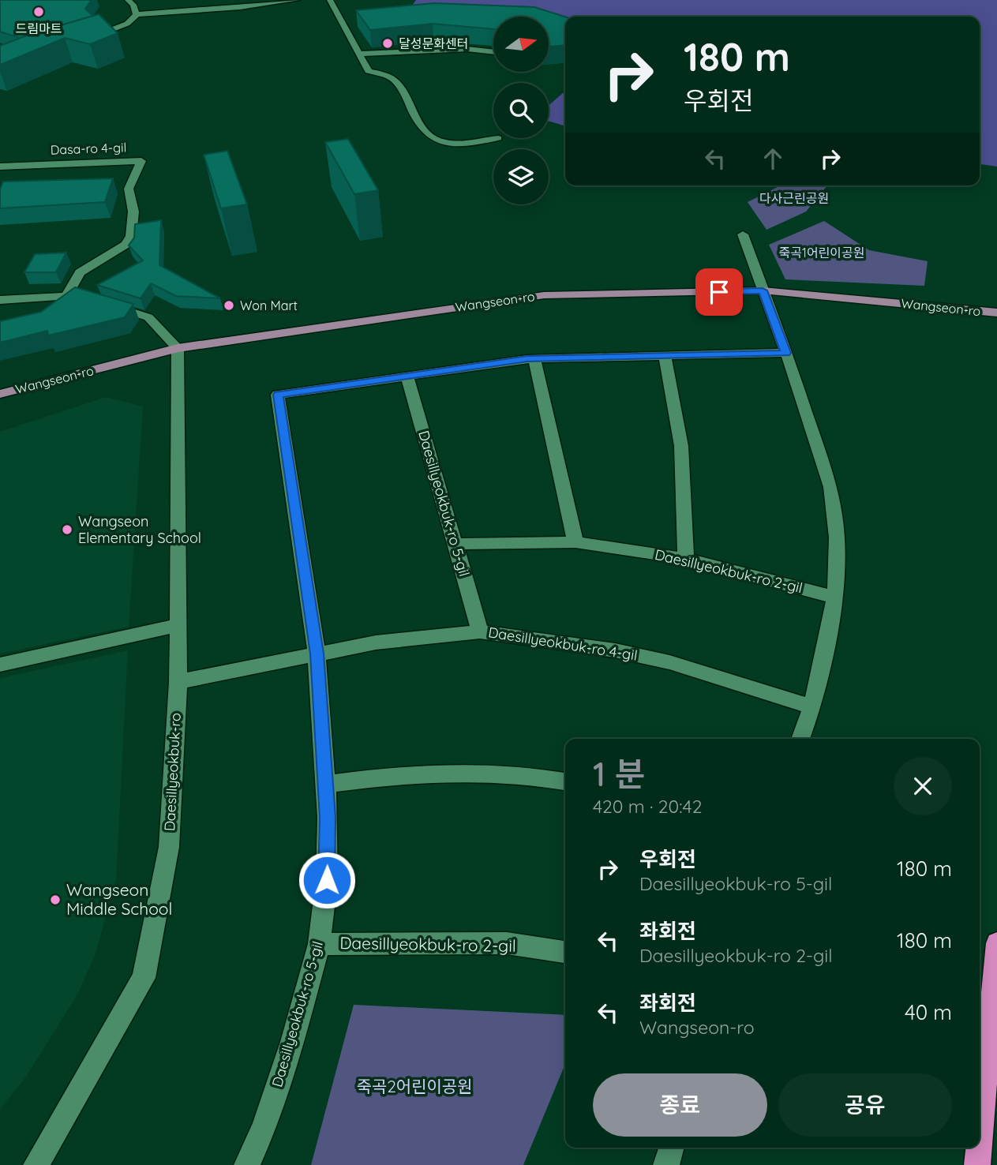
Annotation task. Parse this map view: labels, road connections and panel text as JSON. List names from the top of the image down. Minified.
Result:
{"streets":{"main road":["Wangseon-ro"],"street":["Dasa-ro 4-gil","Daesillyeokbuk-ro 5-gil","Daesillyeokbuk-ro 2-gil","Daesillyeokbuk-ro 4-gil","Daesillyeokbuk-ro"]},"crossings":[["Wangseon-ro","Daesillyeokbuk-ro"],["Daesillyeokbuk-ro 5-gil","Daesillyeokbuk-ro 2-gil"],["Daesillyeokbuk-ro 5-gil","Daesillyeokbuk-ro 4-gil"],["Daesillyeokbuk-ro 4-gil","Daesillyeokbuk-ro"]],"parks":["다사근린공원","죽곡1어린이공원","죽곡2어린이공원"],"places":["드림마트","달성문화센터","Won Mart","Wangseon Elementary School","Wangseon Middle School"],"north":"right","page":{"turn":["180 m","우회전"],"heading":["1 분","420 m · 20:42"],"list":[{"name":"우회전","note":"Daesillyeokbuk-ro 5-gil","value":"180 m"},{"name":"좌회전","note":"Daesillyeokbuk-ro 2-gil","value":"180 m"},{"name":"좌회전","note":"Wangseon-ro","value":"40 m"}],"buttons":["종료","공유"]}}
